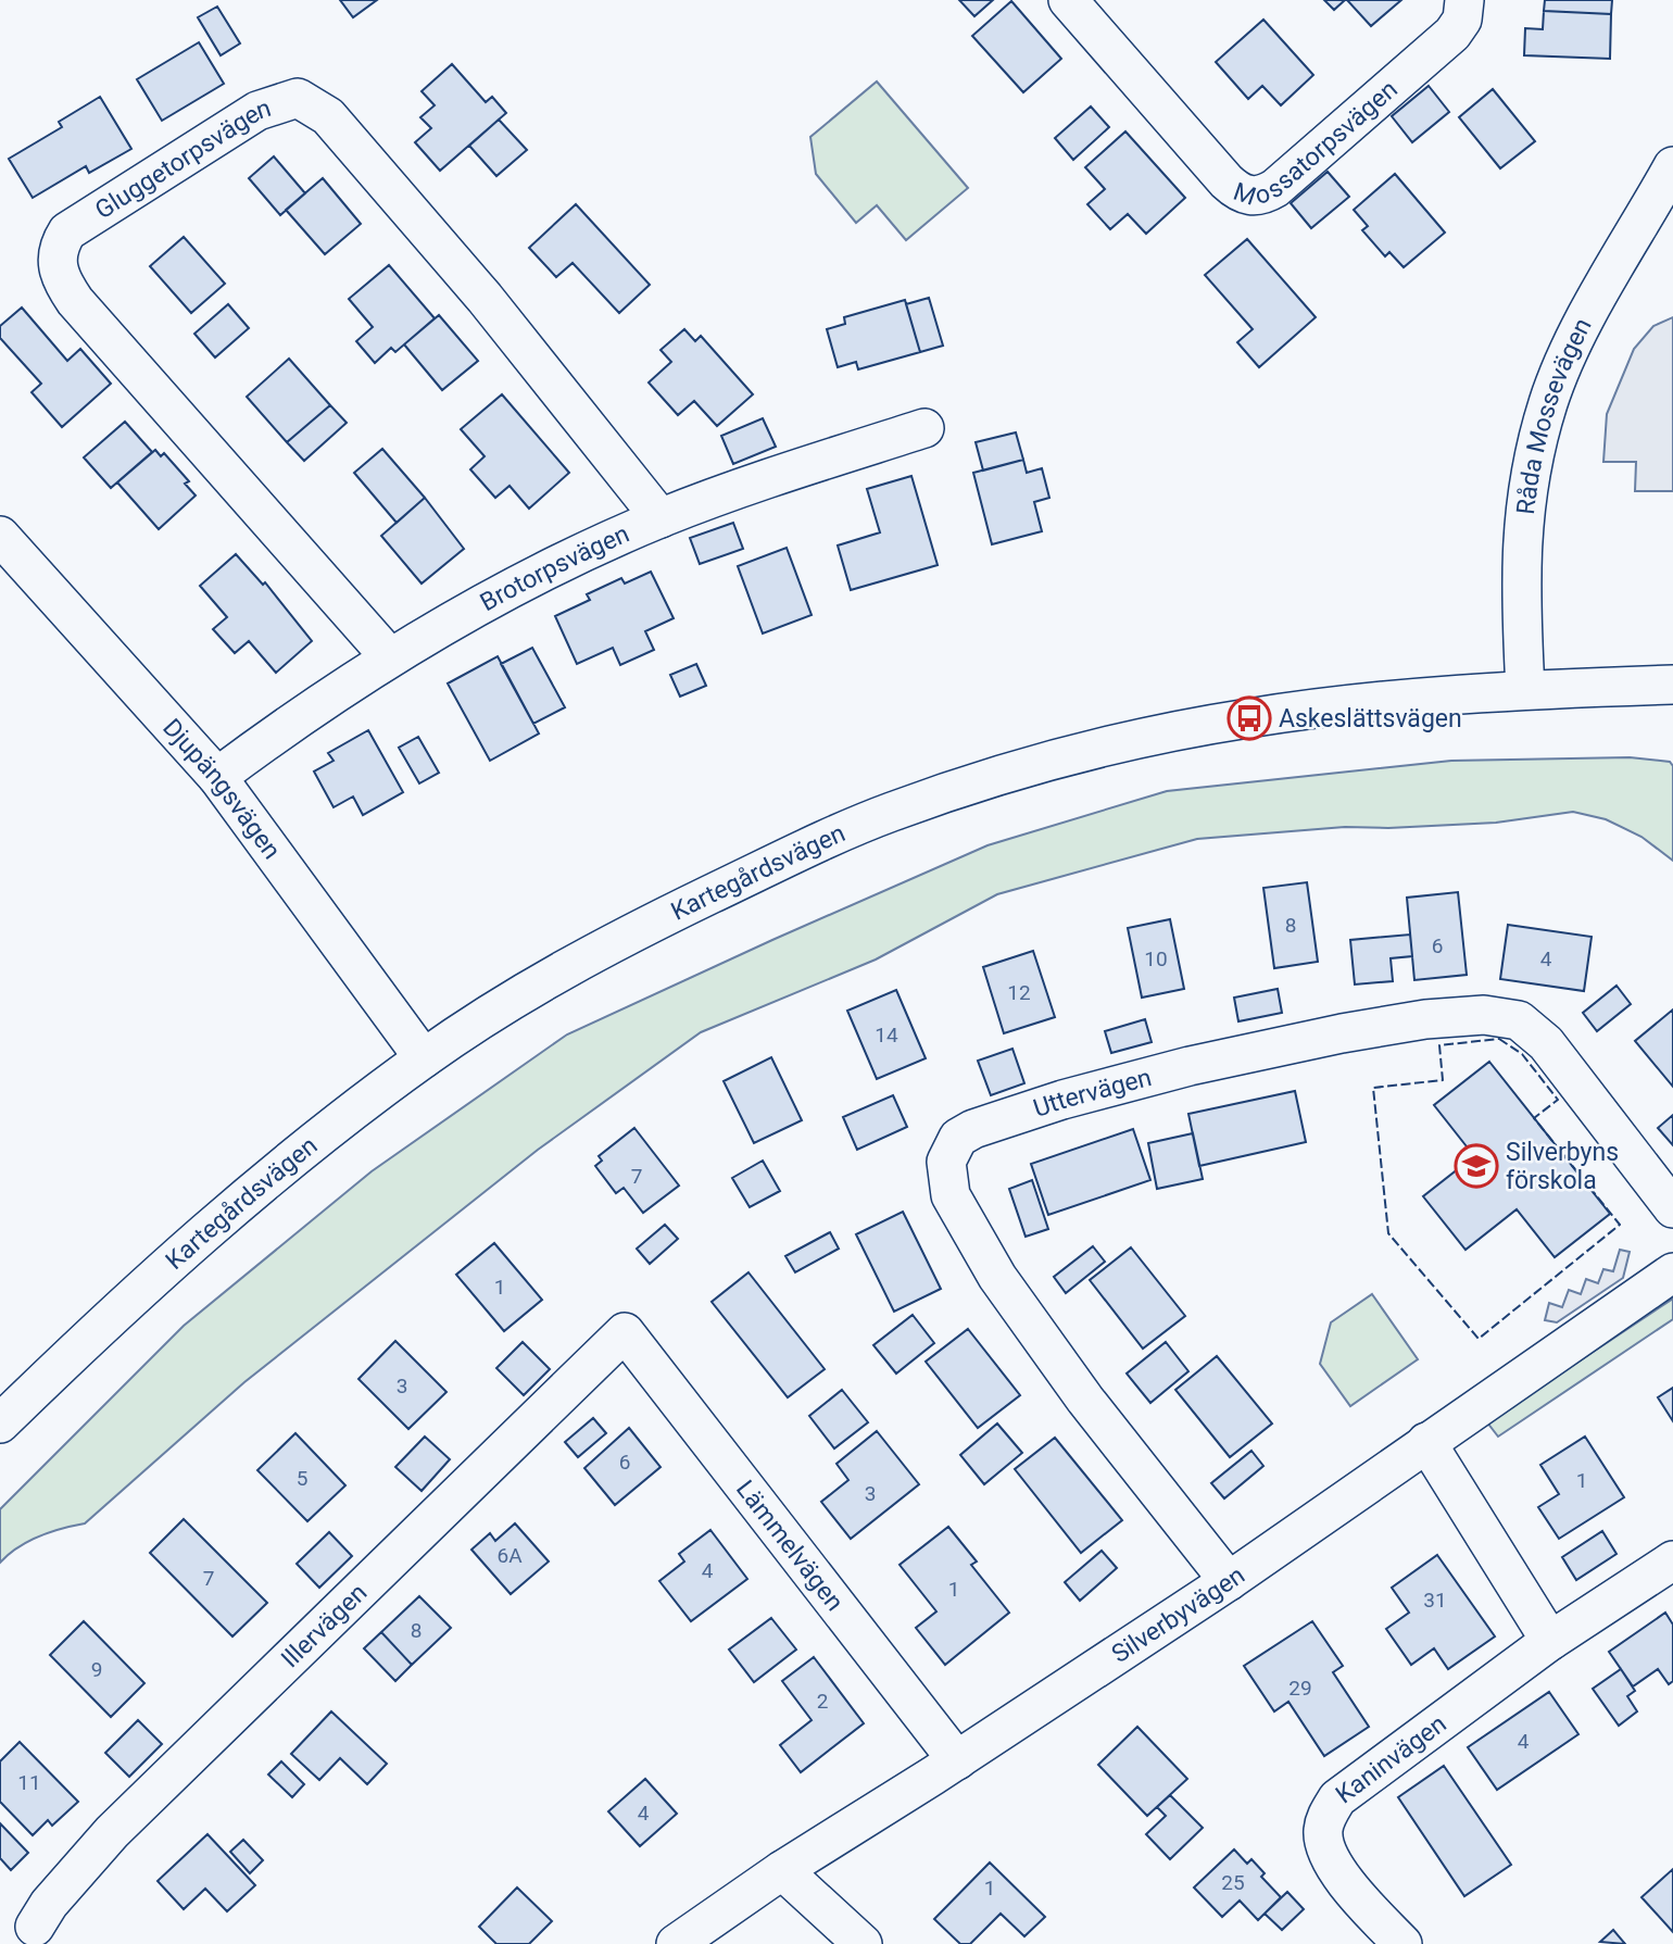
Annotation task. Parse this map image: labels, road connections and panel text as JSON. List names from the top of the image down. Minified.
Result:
{"streets":{"street":["Mossatorpsvägen","Gluggetorpsvägen","Råda Mossevägen","Brotorpsvägen","Djupängsvägen","Kartegårdsvägen","Uttervägen","Lämmelvägen","Silverbyvägen","Illervägen","Kaninvägen"]},"crossings":[["Gluggetorpsvägen","Brotorpsvägen"],["Råda Mossevägen","Kartegårdsvägen"],["Brotorpsvägen","Djupängsvägen"],["Djupängsvägen","Kartegårdsvägen"],["Uttervägen","Silverbyvägen"],["Lämmelvägen","Silverbyvägen"],["Lämmelvägen","Illervägen"]],"places":{"bus stop":["Askeslättsvägen"],"school or university":["Silverbyns förskola"]},"house_numbers":["8","6","10","4","12","14","7","1","3","6","5","1","3","6A","4","7","1","31","8","9","29","2","4","11","4","25","1"]}
